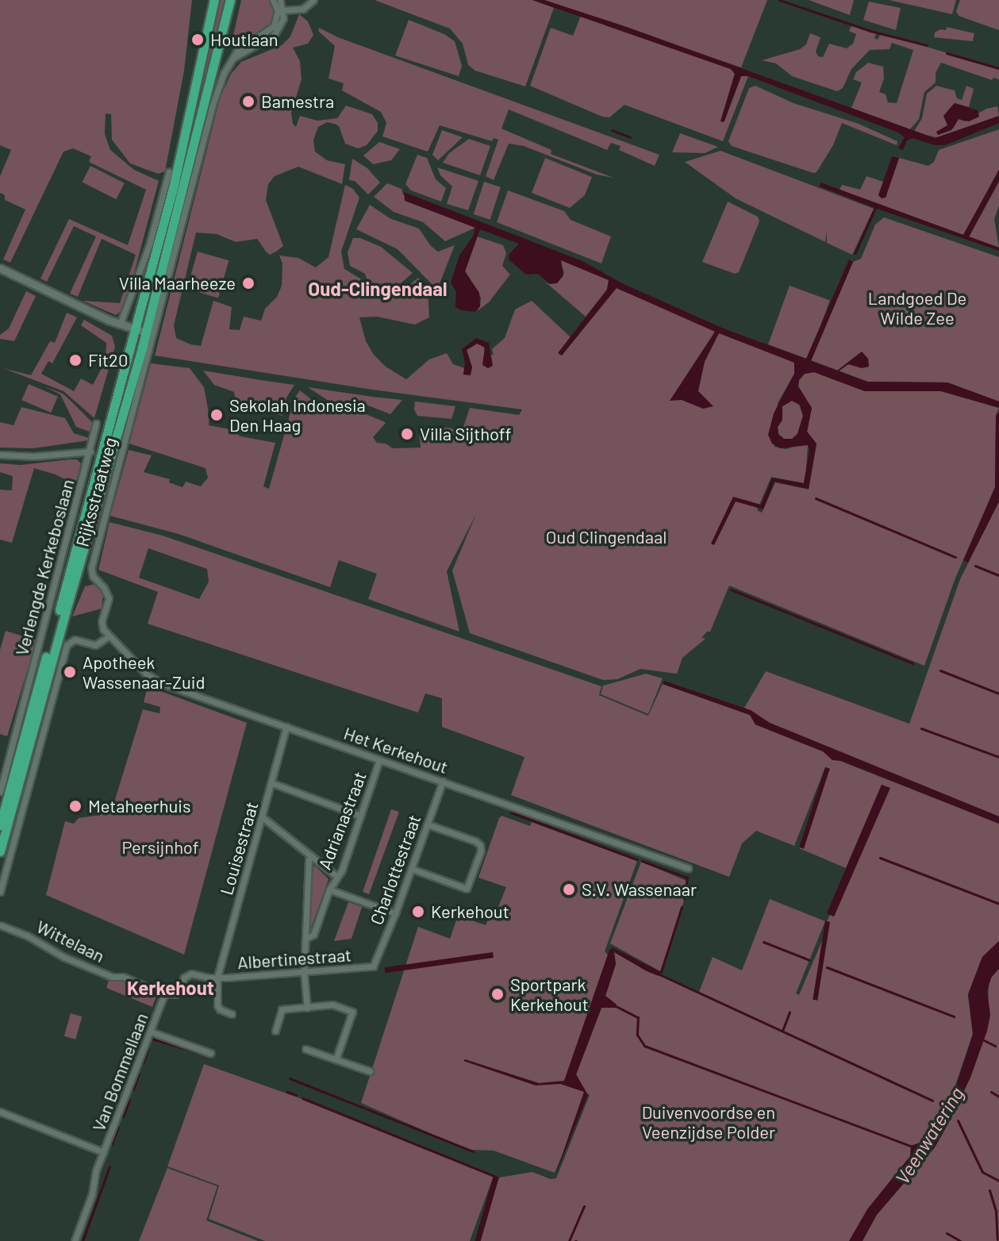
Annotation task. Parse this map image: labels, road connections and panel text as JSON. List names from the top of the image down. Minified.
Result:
{"streets":{"main road":["Rijksstraatweg"],"street":["Verlengde Kerkeboslaan","Het Kerkehout","Adrianastraat","Louisestraat","Charlottestraat","Wittelaan","Albertinestraat","Van Bommellaan"]},"crossings":[["Rijksstraatweg","Het Kerkehout"],["Het Kerkehout","Adrianastraat"],["Het Kerkehout","Louisestraat"],["Het Kerkehout","Charlottestraat"],["Louisestraat","Albertinestraat"],["Louisestraat","Van Bommellaan"],["Charlottestraat","Albertinestraat"],["Wittelaan","Van Bommellaan"],["Albertinestraat","Van Bommellaan"]],"districts":["Oud-Clingendaal","Kerkehout"],"water":["Veenwatering"],"parks":["Landgoed De Wilde Zee","Oud Clingendaal","Persijnhof","Duivenvoordse en Veenzijdse Polder"],"places":["Houtlaan","Bamestra","Villa Maarheeze","Fit20","Sekolah Indonesia Den Haag","Villa Sijthoff","Apotheek Wassenaar-Zuid","Metaheerhuis","S.V. Wassenaar","Kerkehout","Sportpark Kerkehout"]}
